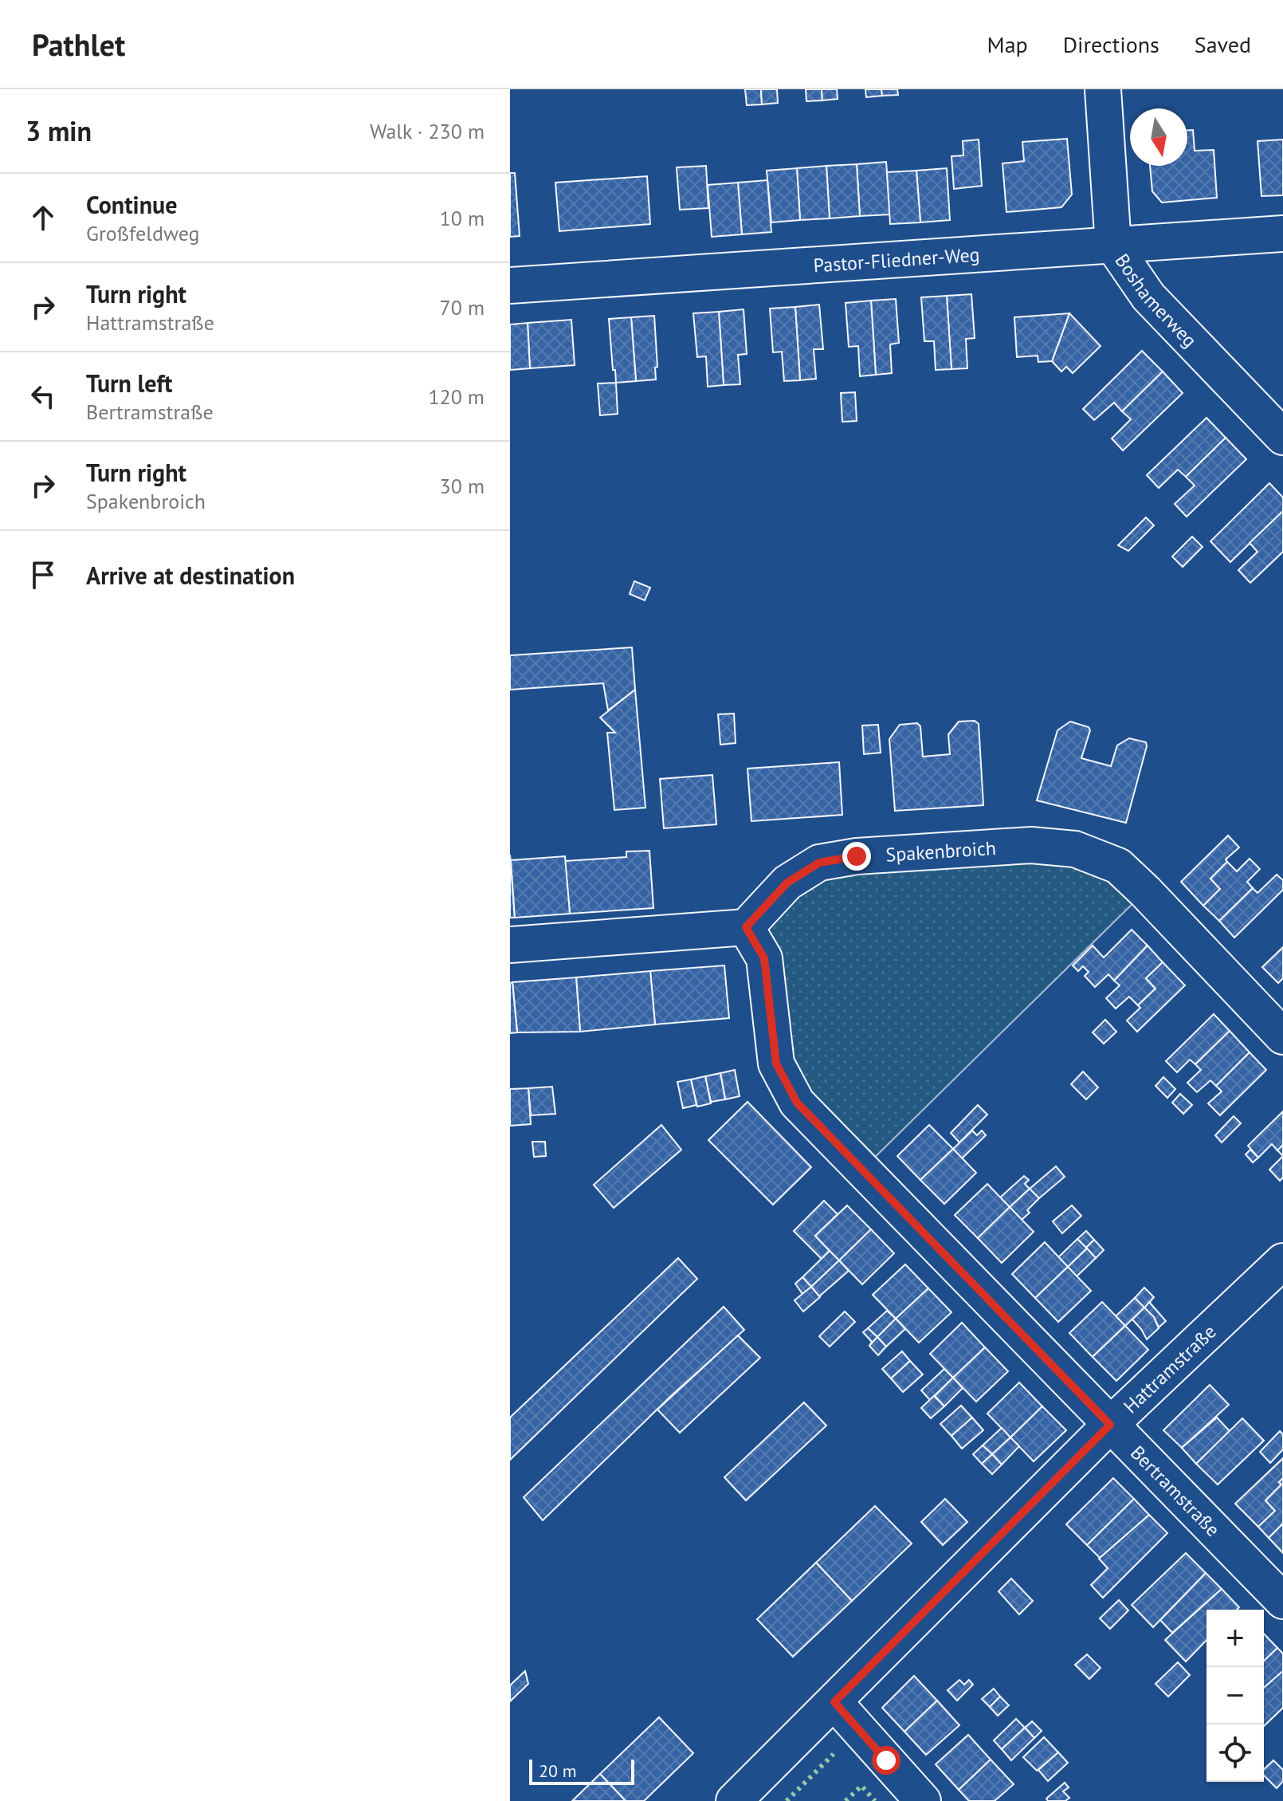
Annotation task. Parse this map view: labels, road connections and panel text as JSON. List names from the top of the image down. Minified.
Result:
{"streets":{"street":["Pastor-Fliedner-Weg","Boshamerweg","Spakenbroich","Hattramstraße","Bertramstraße"]},"crossings":[["Pastor-Fliedner-Weg","Boshamerweg"],["Spakenbroich","Bertramstraße"],["Hattramstraße","Bertramstraße"]],"scale_bar":"20 m","north":"bottom","page":{"header":"Pathlet","nav":["Map","Directions","Saved"],"heading":["3 min","Walk · 230 m"],"list":[["Continue","Großfeldweg","10 m"],["Turn right","Hattramstraße","70 m"],["Turn left","Bertramstraße","120 m"],["Turn right","Spakenbroich","30 m"],"Arrive at destination"],"map_buttons":["+","−"],"scale":"20 m"}}
